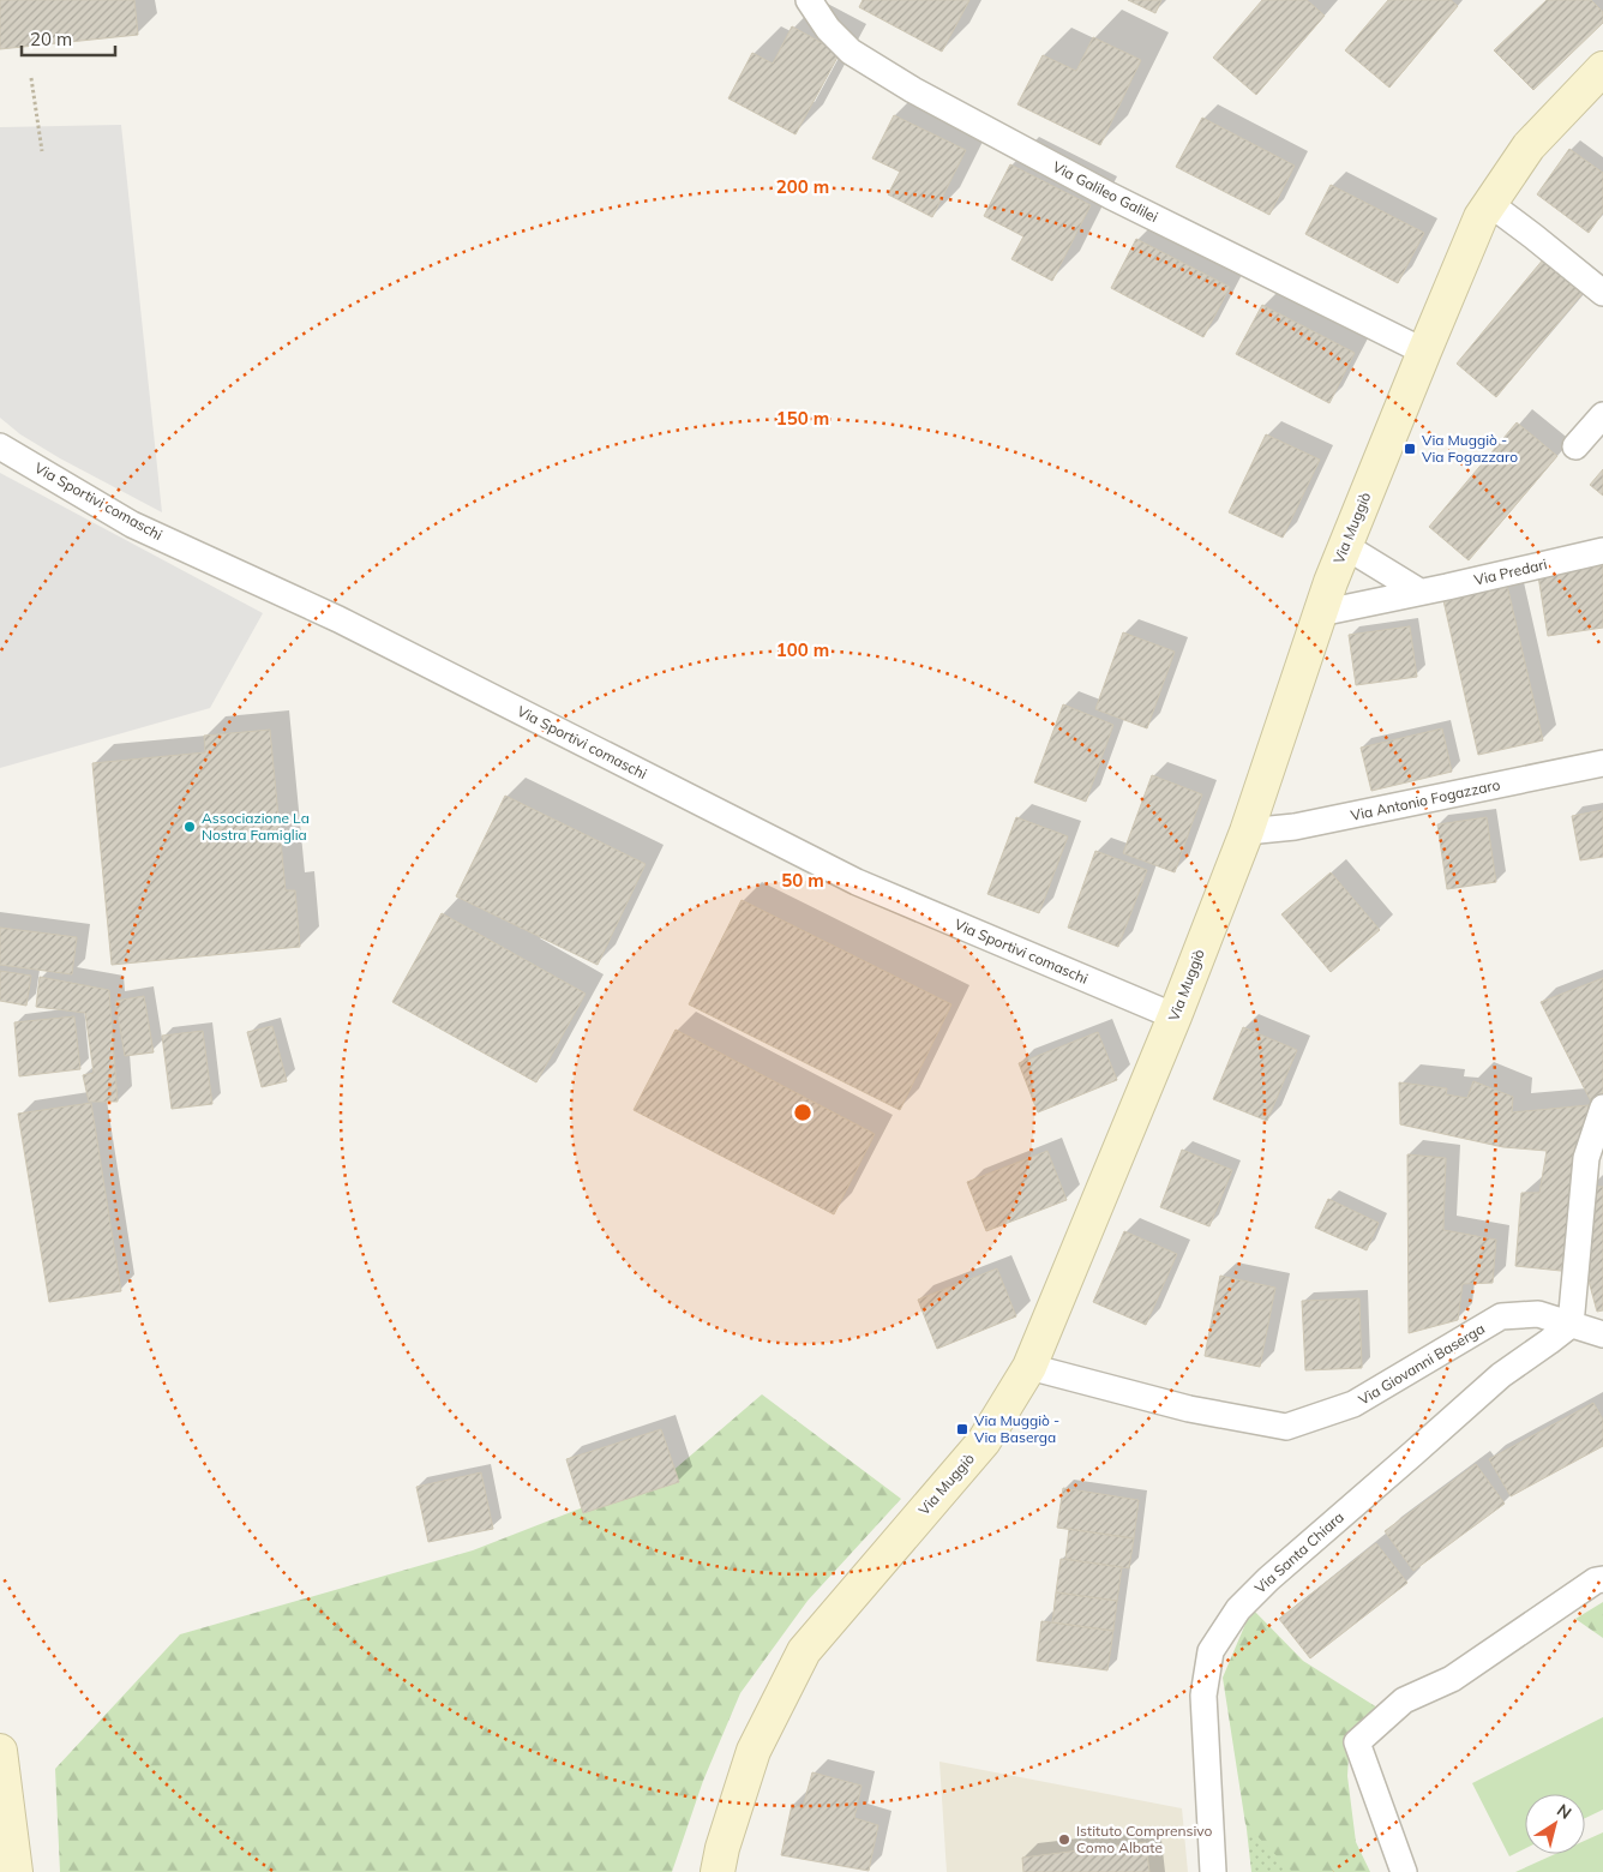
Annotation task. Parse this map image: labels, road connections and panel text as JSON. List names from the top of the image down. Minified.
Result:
{"streets":{"street":["Via Galileo Galilei","Via Sportivi comaschi","Via Muggiò","Via Predari","Via Antonio Fogazzaro","Via Giovanni Baserga","Via Santa Chiara"]},"crossings":[["Via Galileo Galilei","Via Muggiò"],["Via Sportivi comaschi","Via Muggiò"],["Via Muggiò","Via Predari"],["Via Muggiò","Via Antonio Fogazzaro"],["Via Muggiò","Via Giovanni Baserga"],["Via Giovanni Baserga","Via Santa Chiara"]],"places":{"transit":["Via Muggiò - Via Fogazzaro","Via Muggiò - Via Baserga"],"other":["Associazione La Nostra Famiglia","Istituto Comprensivo Como Albate"]},"scale_bar":"20 m","north":"top right","rings":["200 m","150 m","100 m","50 m"]}
